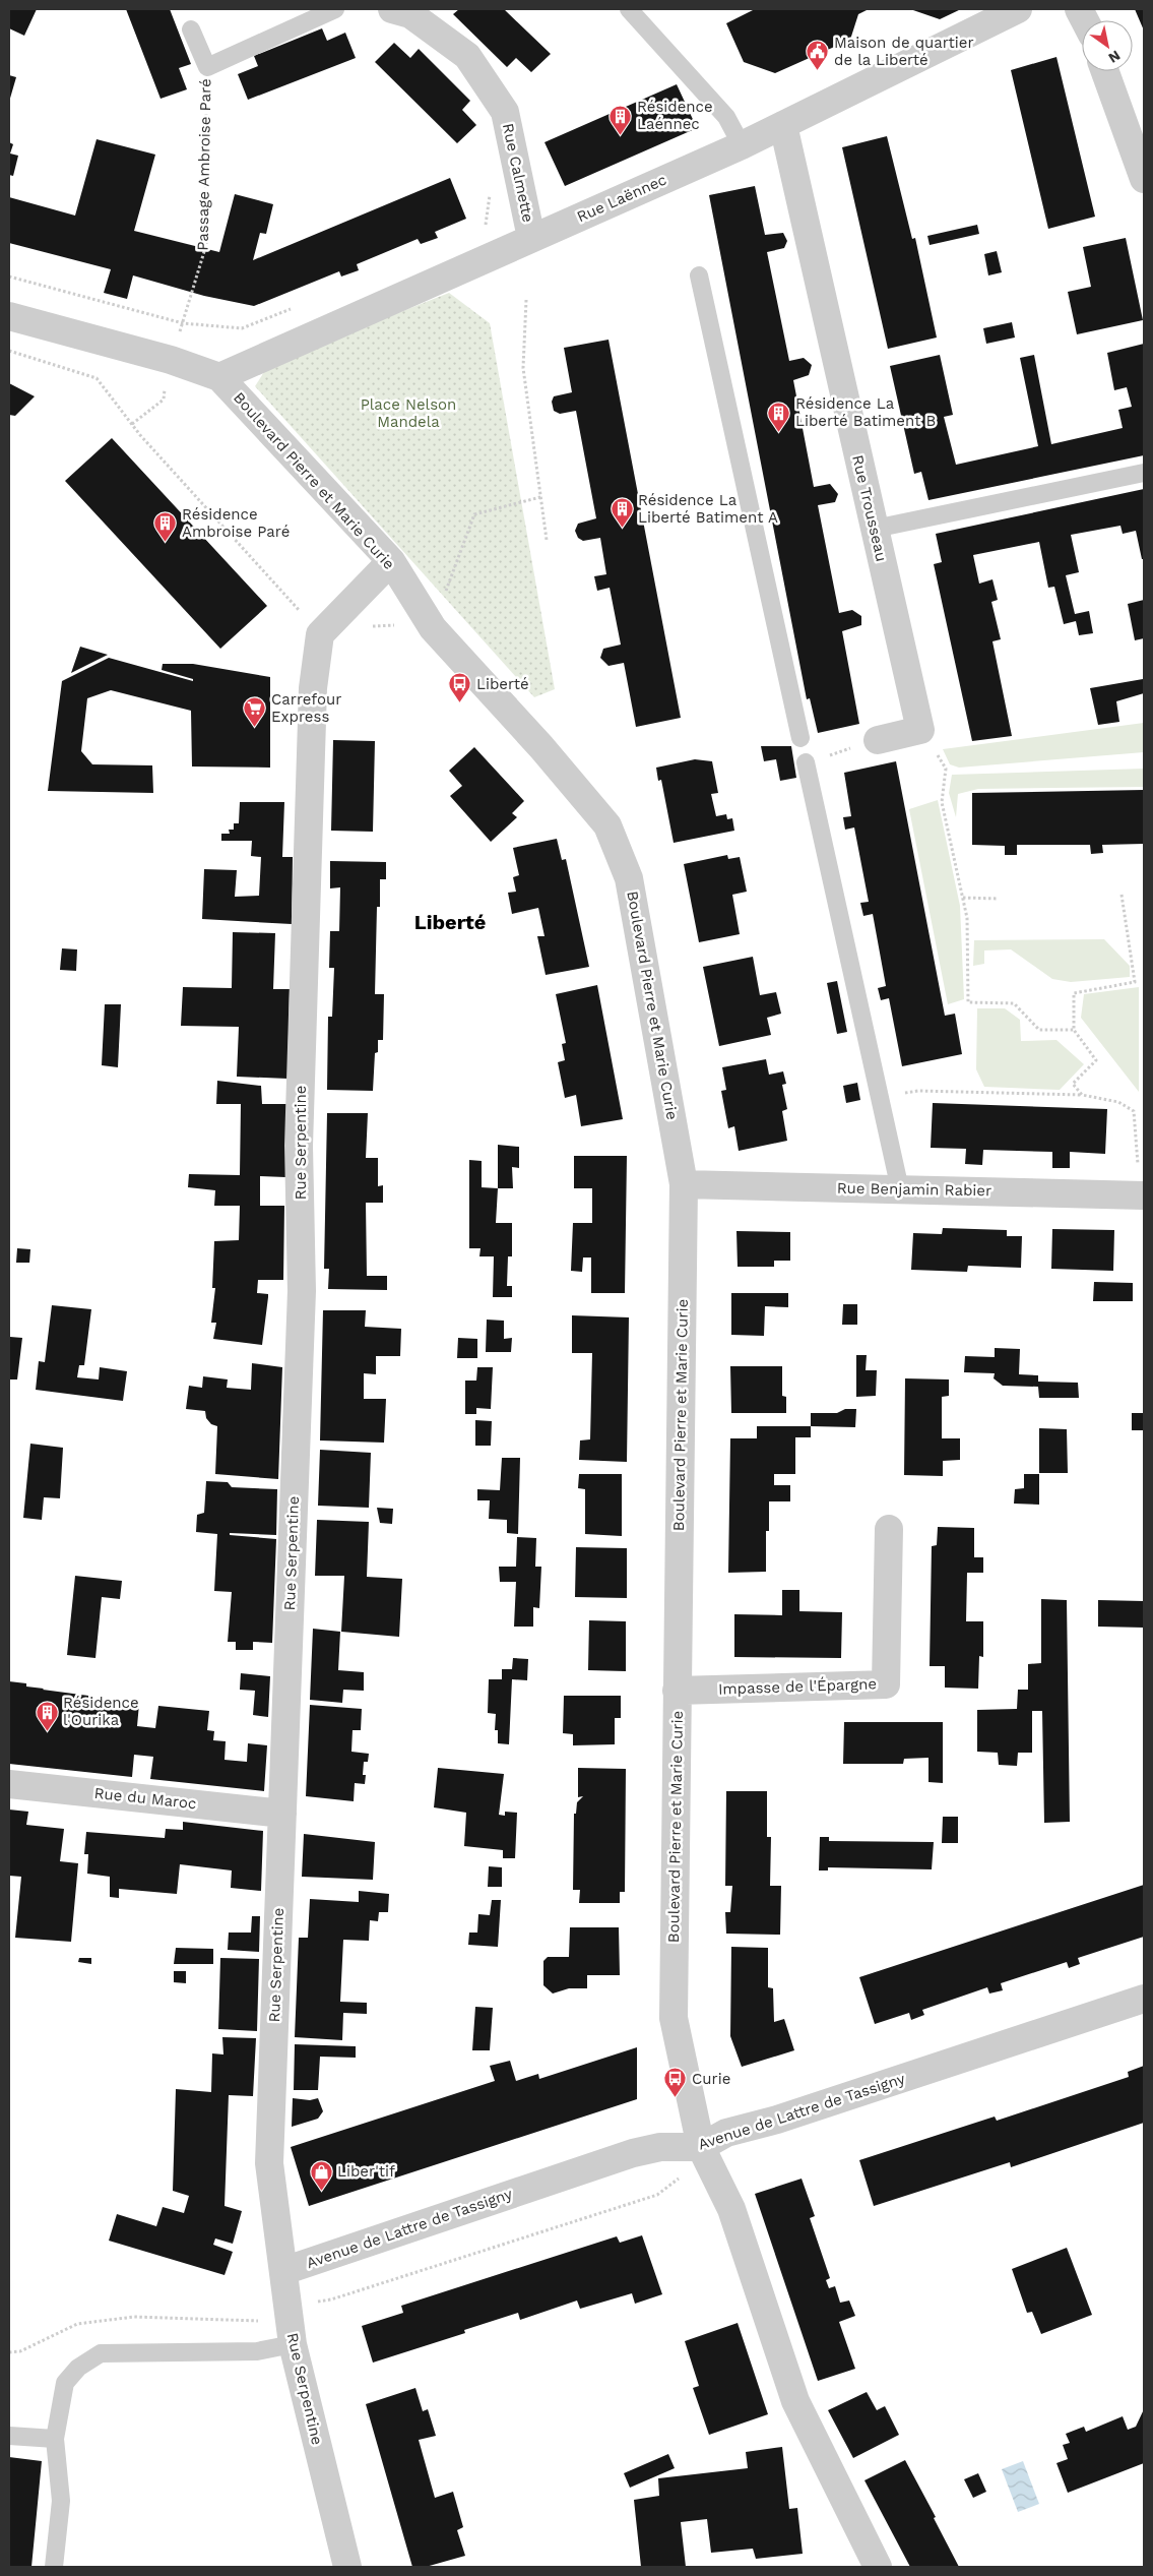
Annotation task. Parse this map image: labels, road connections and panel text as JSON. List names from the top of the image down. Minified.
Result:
{"streets":{"street":["Rue Calmette","Rue Laënnec","Boulevard Pierre et Marie Curie","Rue Trousseau","Rue Serpentine","Rue Benjamin Rabier","Impasse de l'Épargne","Rue du Maroc","Avenue de Lattre de Tassigny"],"path":["Passage Ambroise Paré"]},"crossings":[["Rue Calmette","Rue Laënnec"],["Rue Laënnec","Boulevard Pierre et Marie Curie"],["Rue Laënnec","Rue Trousseau"],["Boulevard Pierre et Marie Curie","Rue Benjamin Rabier"],["Boulevard Pierre et Marie Curie","Impasse de l'Épargne"],["Boulevard Pierre et Marie Curie","Avenue de Lattre de Tassigny"],["Rue Serpentine","Rue du Maroc"],["Rue Serpentine","Avenue de Lattre de Tassigny"]],"districts":["Liberté"],"parks":["Place Nelson Mandela"],"places":{"public building":["Maison de quartier de la Liberté"],"building":["Résidence Laénnec","Résidence La Liberté Batiment B","Résidence La Liberté Batiment A","Résidence Ambroise Paré","Résidence l'Ourika"],"bus stop":["Liberté","Curie"],"supermarket":["Carrefour Express"],"shop":["Liber'tif"]},"north":"bottom right"}
